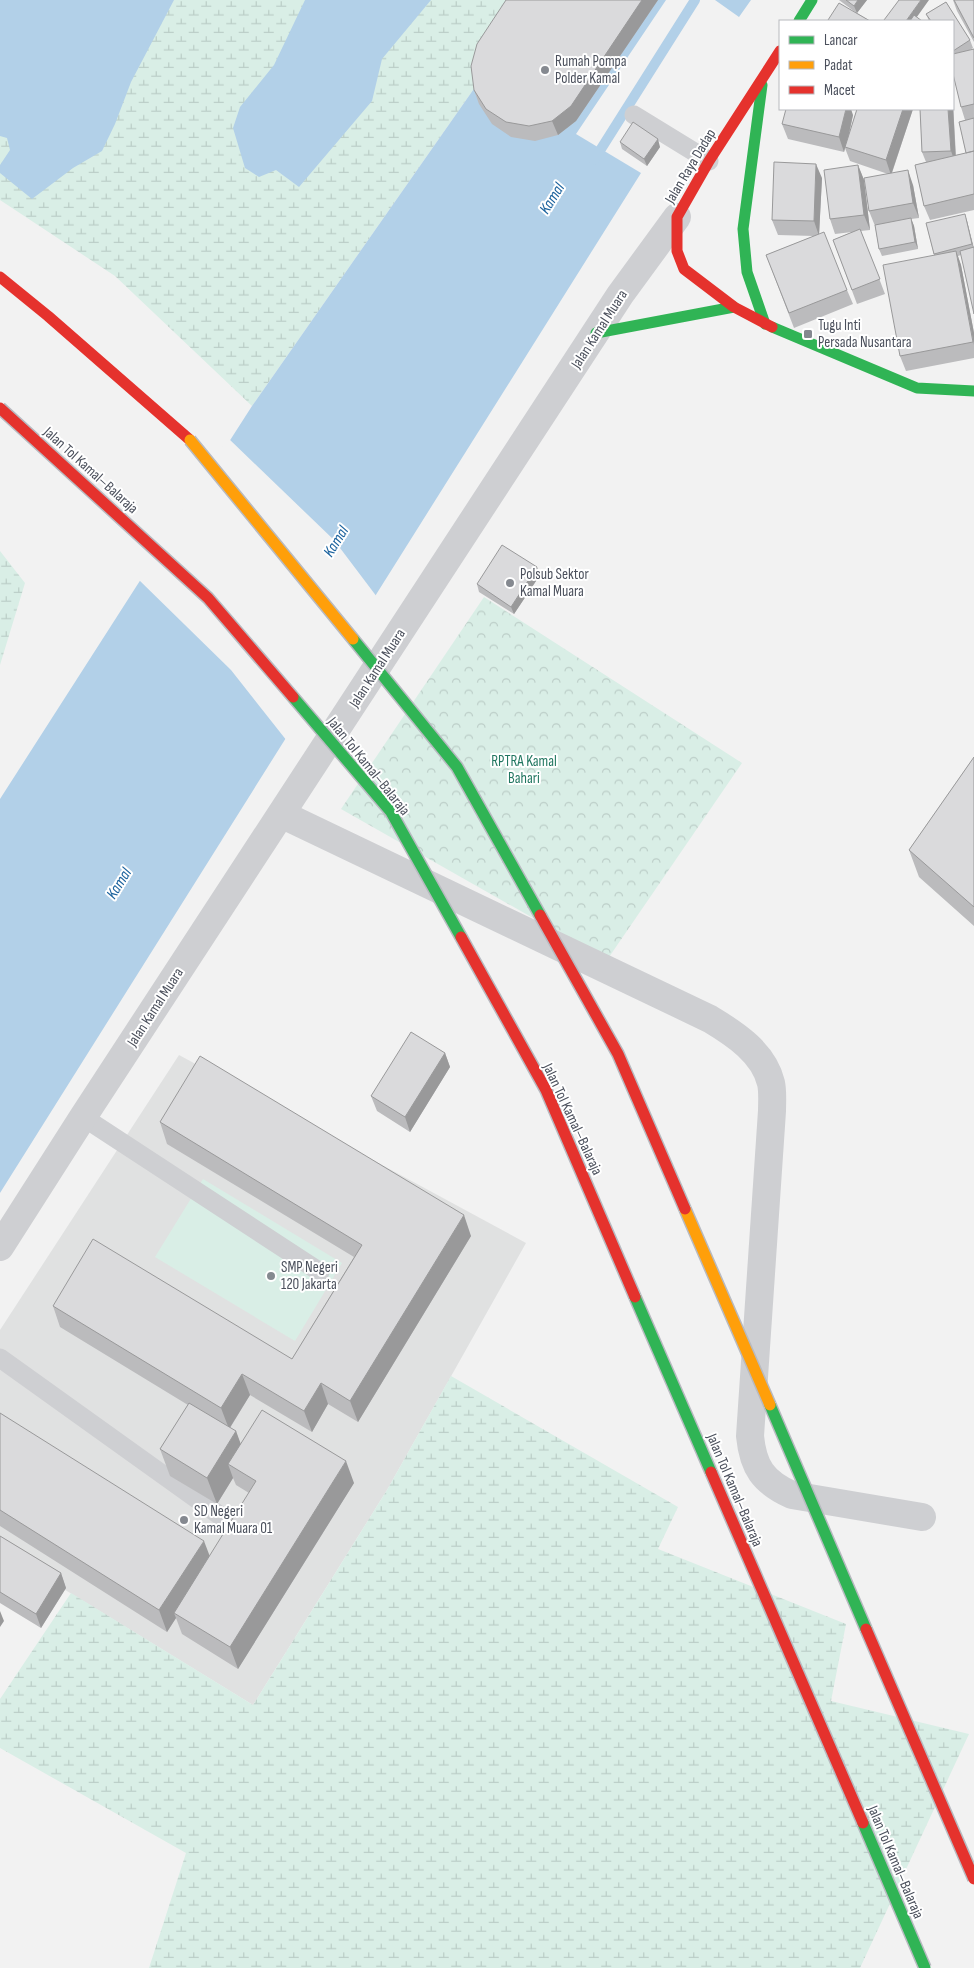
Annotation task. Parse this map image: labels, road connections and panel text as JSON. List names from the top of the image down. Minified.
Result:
{"streets":{"main road":["Jalan Raya Dadap","Jalan Tol Kamal–Balaraja"],"street":["Jalan Kamal Muara"]},"crossings":[["Jalan Raya Dadap","Jalan Kamal Muara"]],"water":["Kamal"],"parks":["RPTRA Kamal Bahari"],"places":{"other":["Rumah Pompa Polder Kamal","Polsub Sektor Kamal Muara","SMP Negeri 120 Jakarta","SD Negeri Kamal Muara 01"],"transit":["Tugu Inti Persada Nusantara"]},"legend":["Lancar","Padat","Macet"]}
